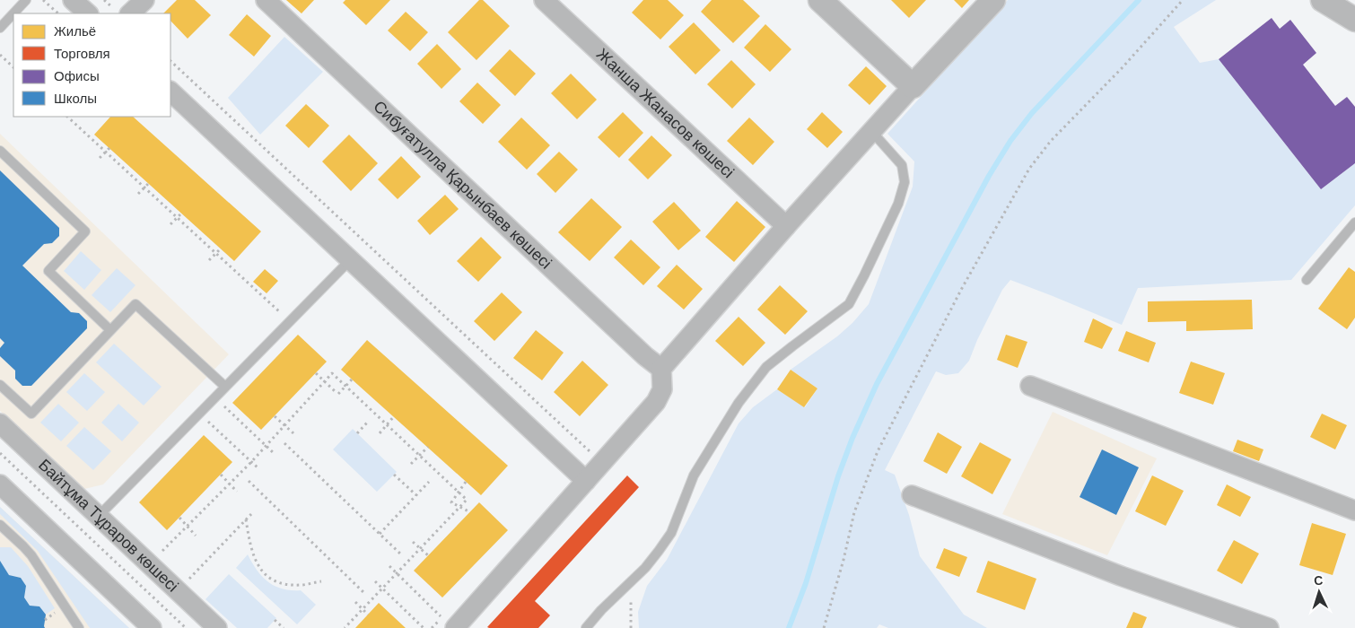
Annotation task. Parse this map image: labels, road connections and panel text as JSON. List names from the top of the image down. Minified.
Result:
{"streets":{"street":["Жанша Жанасов көшесі","Сибуғатулла Қарынбаев көшесі","Байтұма Тұраров көшесі"]},"legend":["Жильё","Торговля","Офисы","Школы"],"north":"top"}
